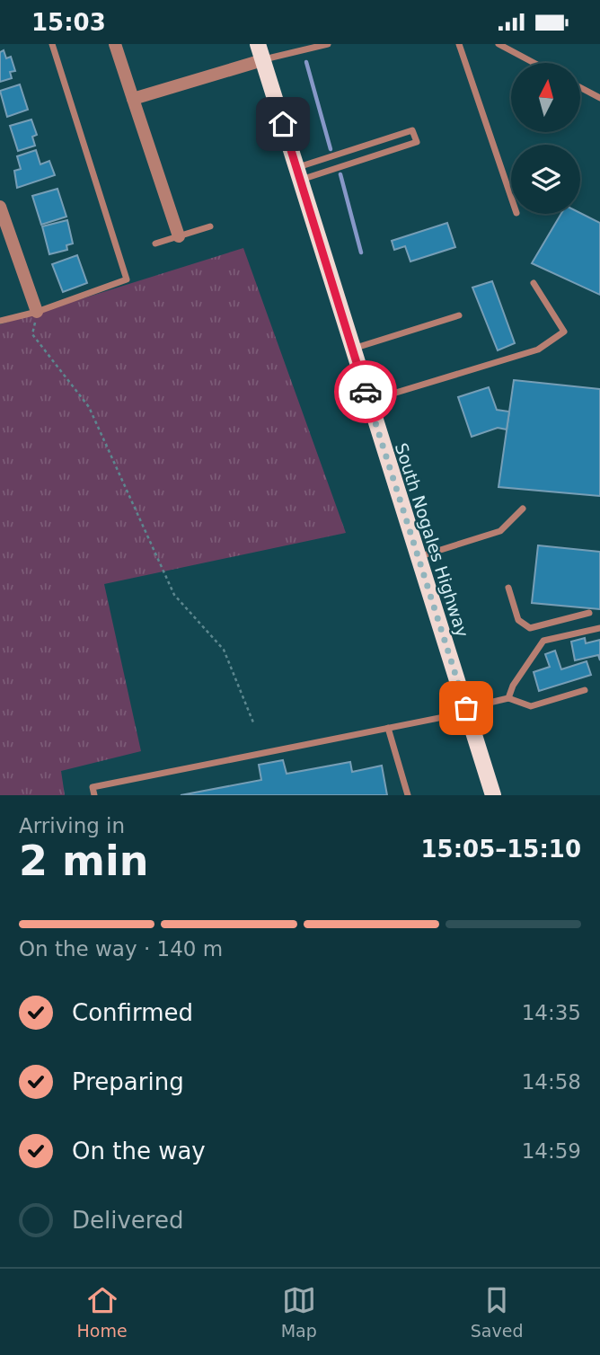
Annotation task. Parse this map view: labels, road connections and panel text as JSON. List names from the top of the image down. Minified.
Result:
{"streets":{"main road":["South Nogales Highway"]},"north":"top","page":{"status":"15:03","heading":["2 min","Arriving in","15:05–15:10"],"bar":"On the way · 140 m","list":[["Confirmed","14:35"],["Preparing","14:58"],["On the way","14:59"],"Delivered"],"tabs":["Home","Map","Saved"]}}
